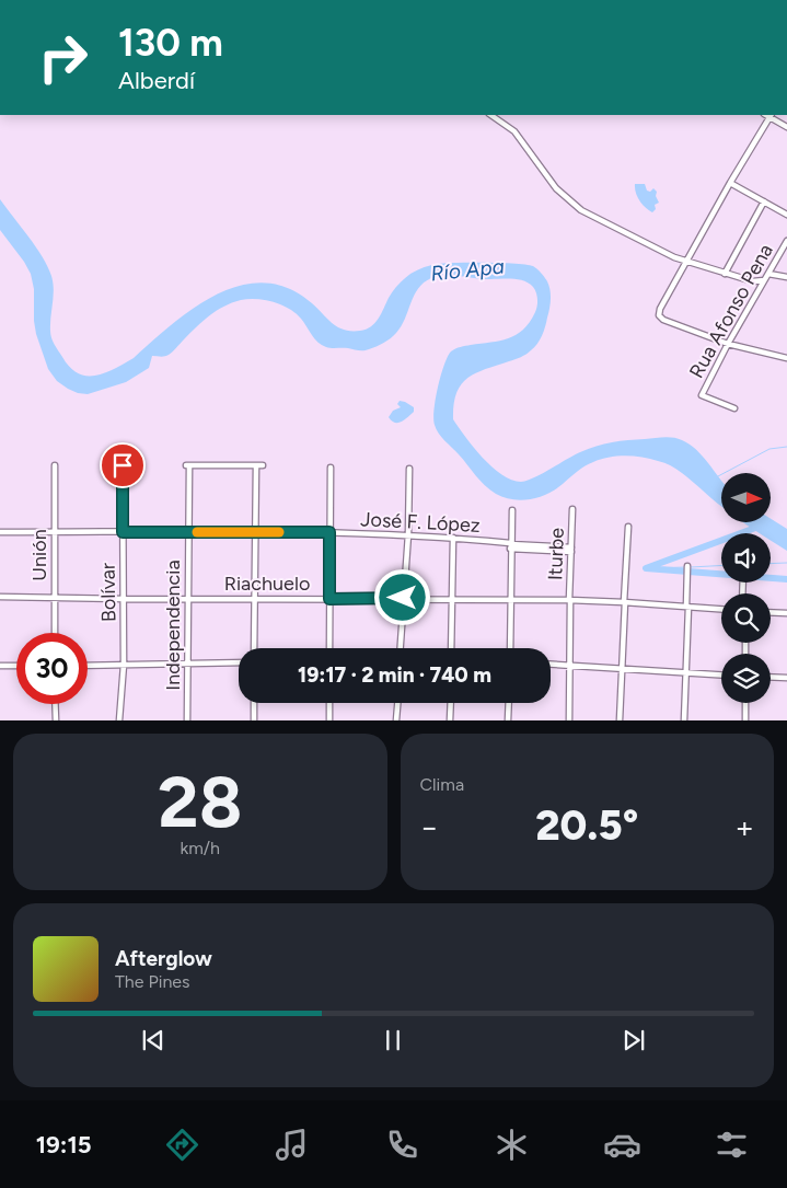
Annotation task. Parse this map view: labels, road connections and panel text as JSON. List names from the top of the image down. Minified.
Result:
{"streets":{"street":["Rua Afonso Pena","José F. López","Iturbe","Unión","Riachuelo","Bolívar","Independencia"]},"crossings":[["José F. López","Iturbe"],["José F. López","Unión"],["José F. López","Bolívar"],["José F. López","Independencia"],["Iturbe","Riachuelo"],["Unión","Riachuelo"],["Riachuelo","Bolívar"],["Riachuelo","Independencia"]],"water":["Río Apa"],"north":"right","page":{"turn":["130 m","Alberdí"],"limit":"30","trip":"19:17 · 2 min · 740 m","tile":[["28","km/h"],"Clima"],"heat":["−","20.5°","+"],"song":["Afterglow","The Pines"],"tabs":"19:15"}}
